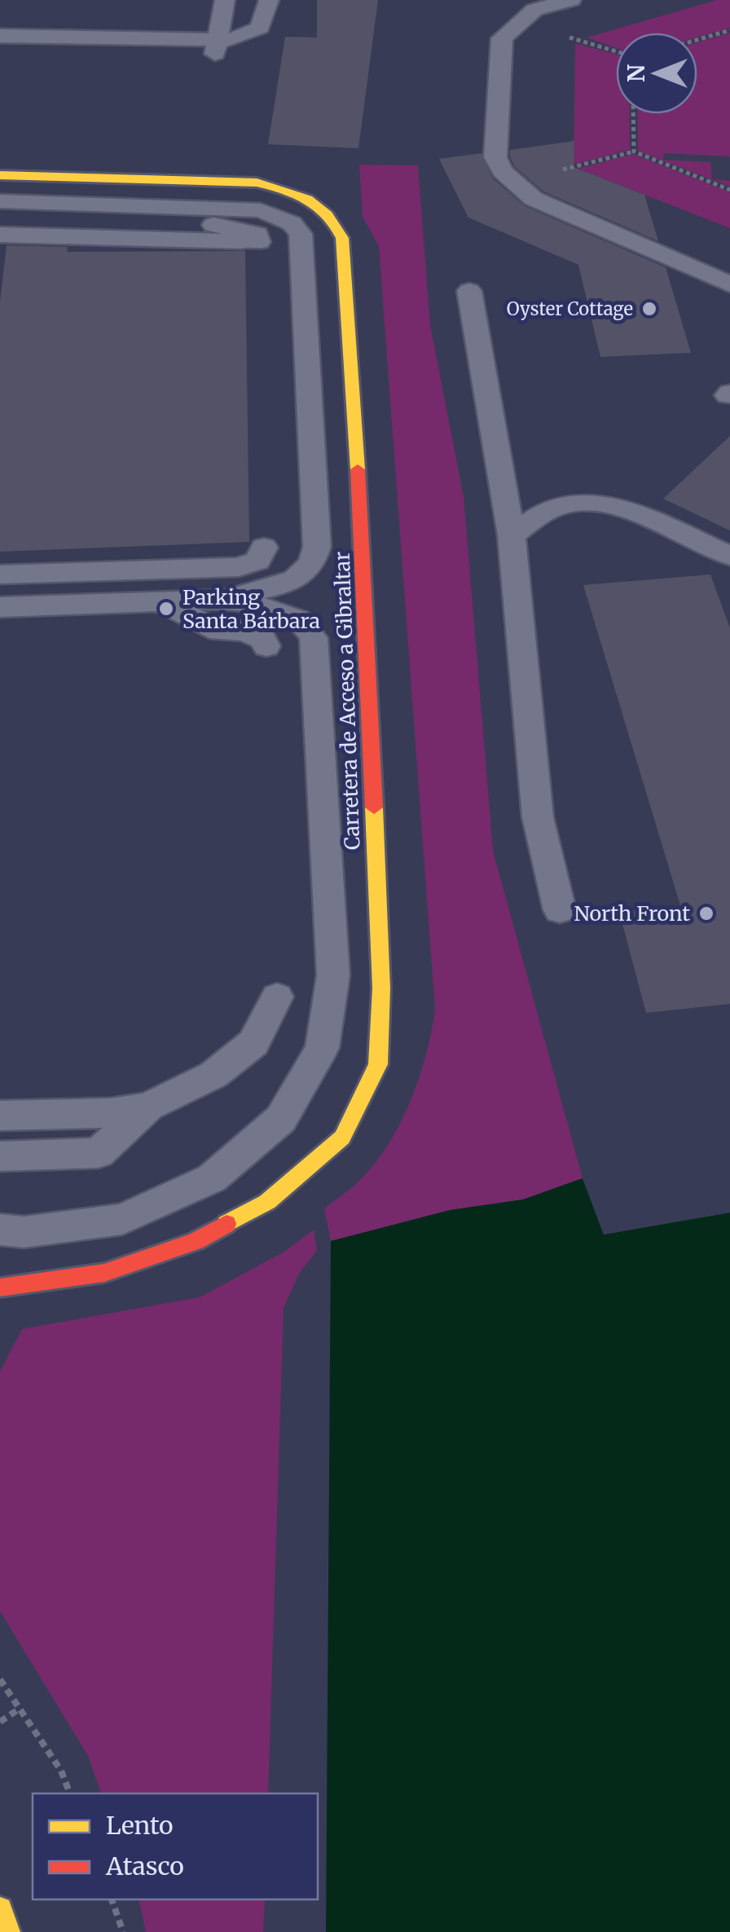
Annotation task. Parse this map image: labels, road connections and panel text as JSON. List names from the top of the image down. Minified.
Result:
{"streets":{"main road":["Carretera de Acceso a Gibraltar"]},"places":["Oyster Cottage","Parking Santa Bárbara","North Front"],"legend":["Lento","Atasco"],"north":"left"}
